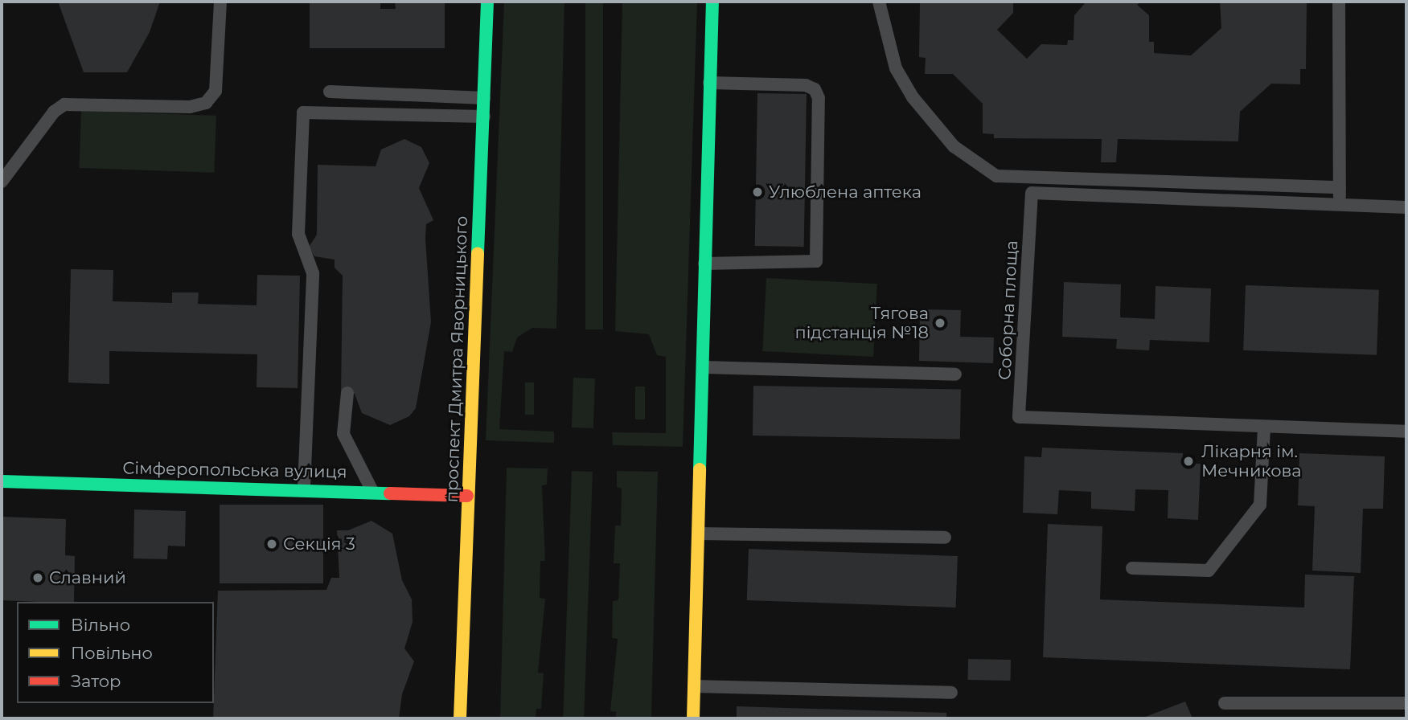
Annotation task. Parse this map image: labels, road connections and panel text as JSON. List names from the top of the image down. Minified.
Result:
{"streets":{"main road":["проспект Дмитра Яворницького","Сімферопольська вулиця"],"lane":["Соборна площа"]},"crossings":[["проспект Дмитра Яворницького","Сімферопольська вулиця"]],"places":["Улюблена аптека","Тягова пiдстанцiя №18","Лікарня ім. Мечникова","Секція 3","Славний"],"legend":["Вільно","Повільно","Затор"]}
